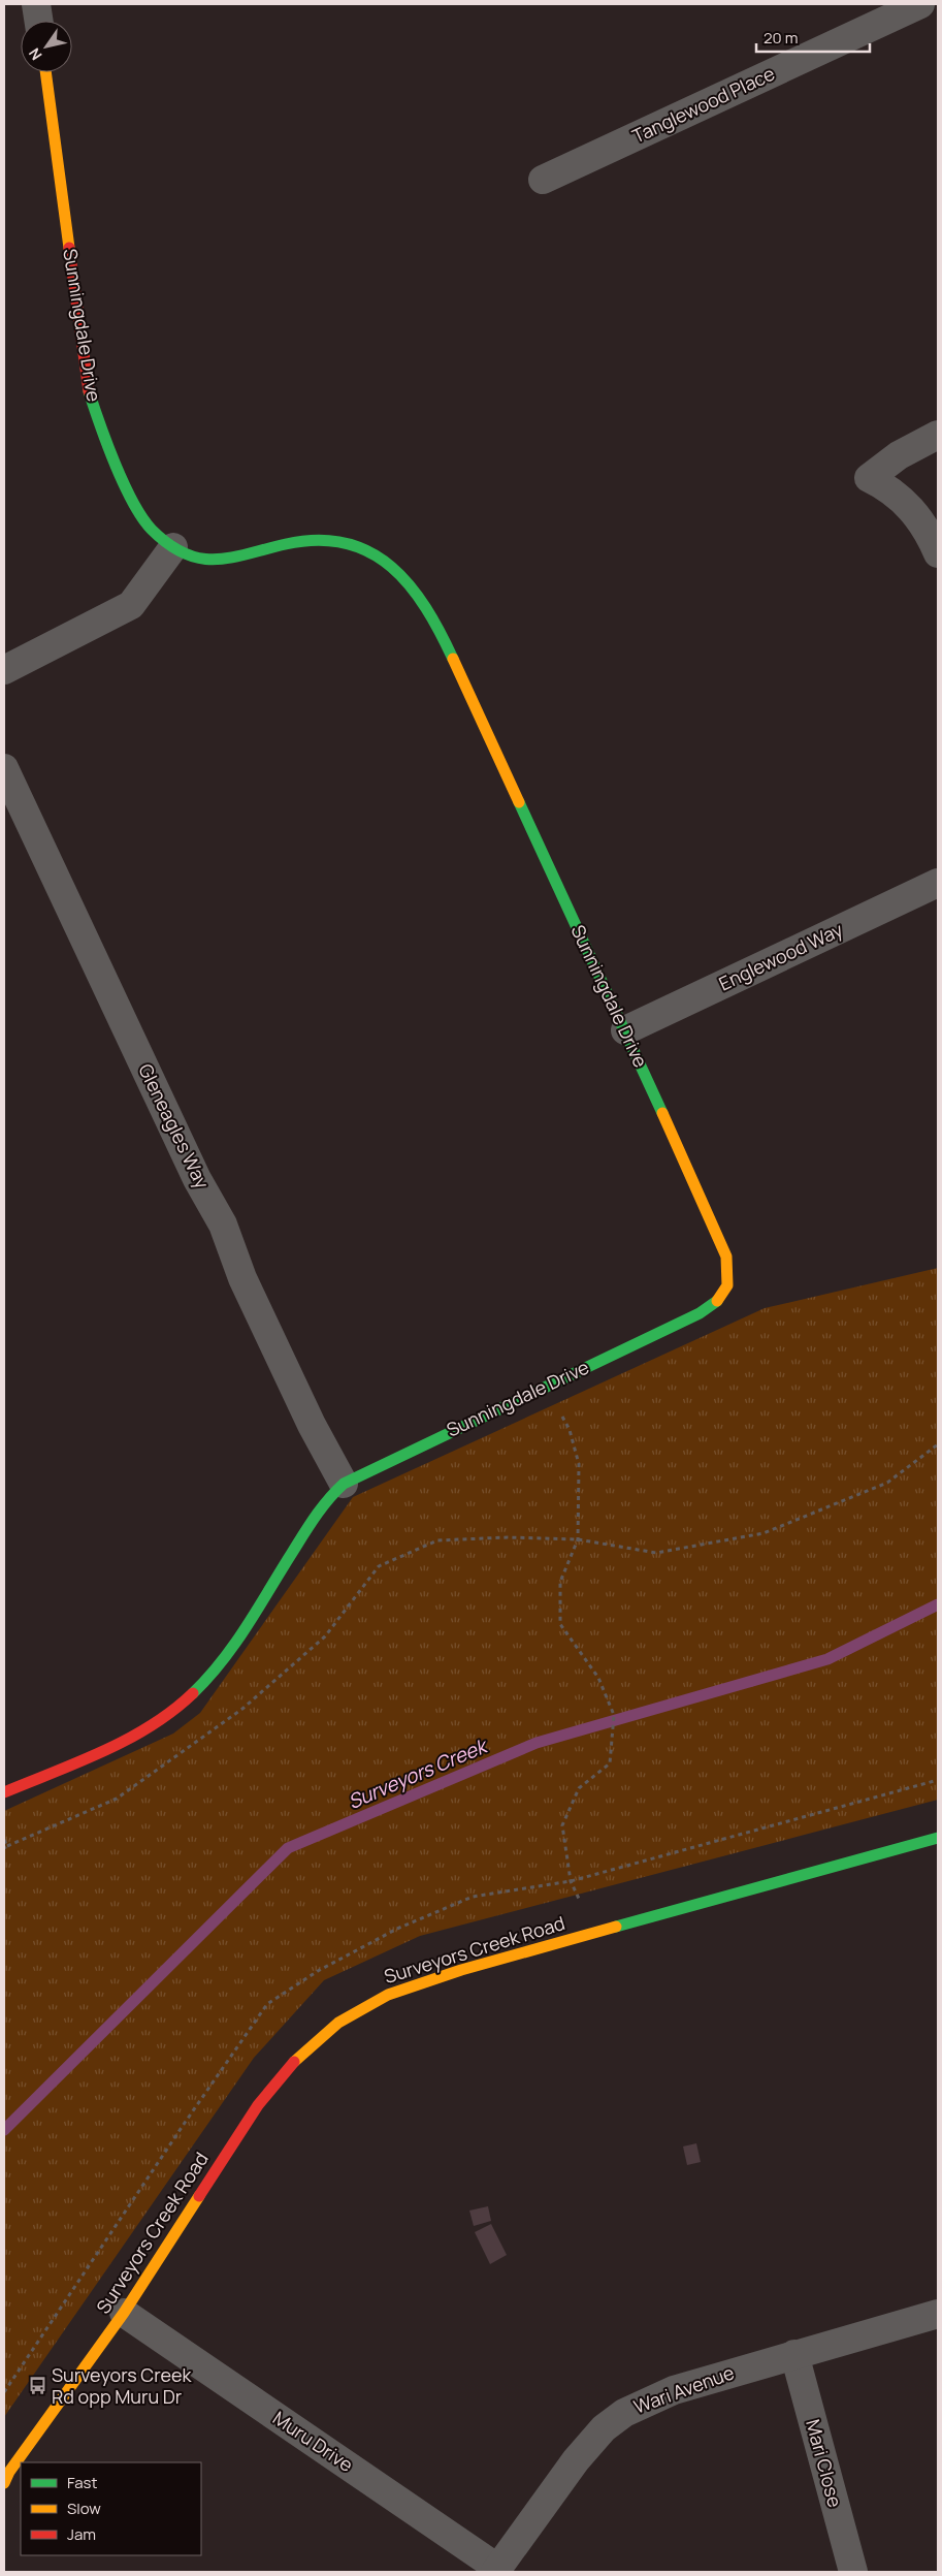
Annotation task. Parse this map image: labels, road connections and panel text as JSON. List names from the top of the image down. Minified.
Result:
{"streets":{"street":["Tanglewood Place","Sunningdale Drive","Englewood Way","Gleneagles Way","Surveyors Creek Road","Wari Avenue","Muru Drive","Mari Close"]},"crossings":[["Sunningdale Drive","Englewood Way"],["Sunningdale Drive","Gleneagles Way"],["Surveyors Creek Road","Muru Drive"],["Wari Avenue","Muru Drive"],["Wari Avenue","Mari Close"]],"water":["Surveyors Creek"],"places":{"bus stop":["Surveyors Creek Rd opp Muru Dr"]},"legend":["Fast","Slow","Jam"],"scale_bar":"20 m","north":"bottom left"}
